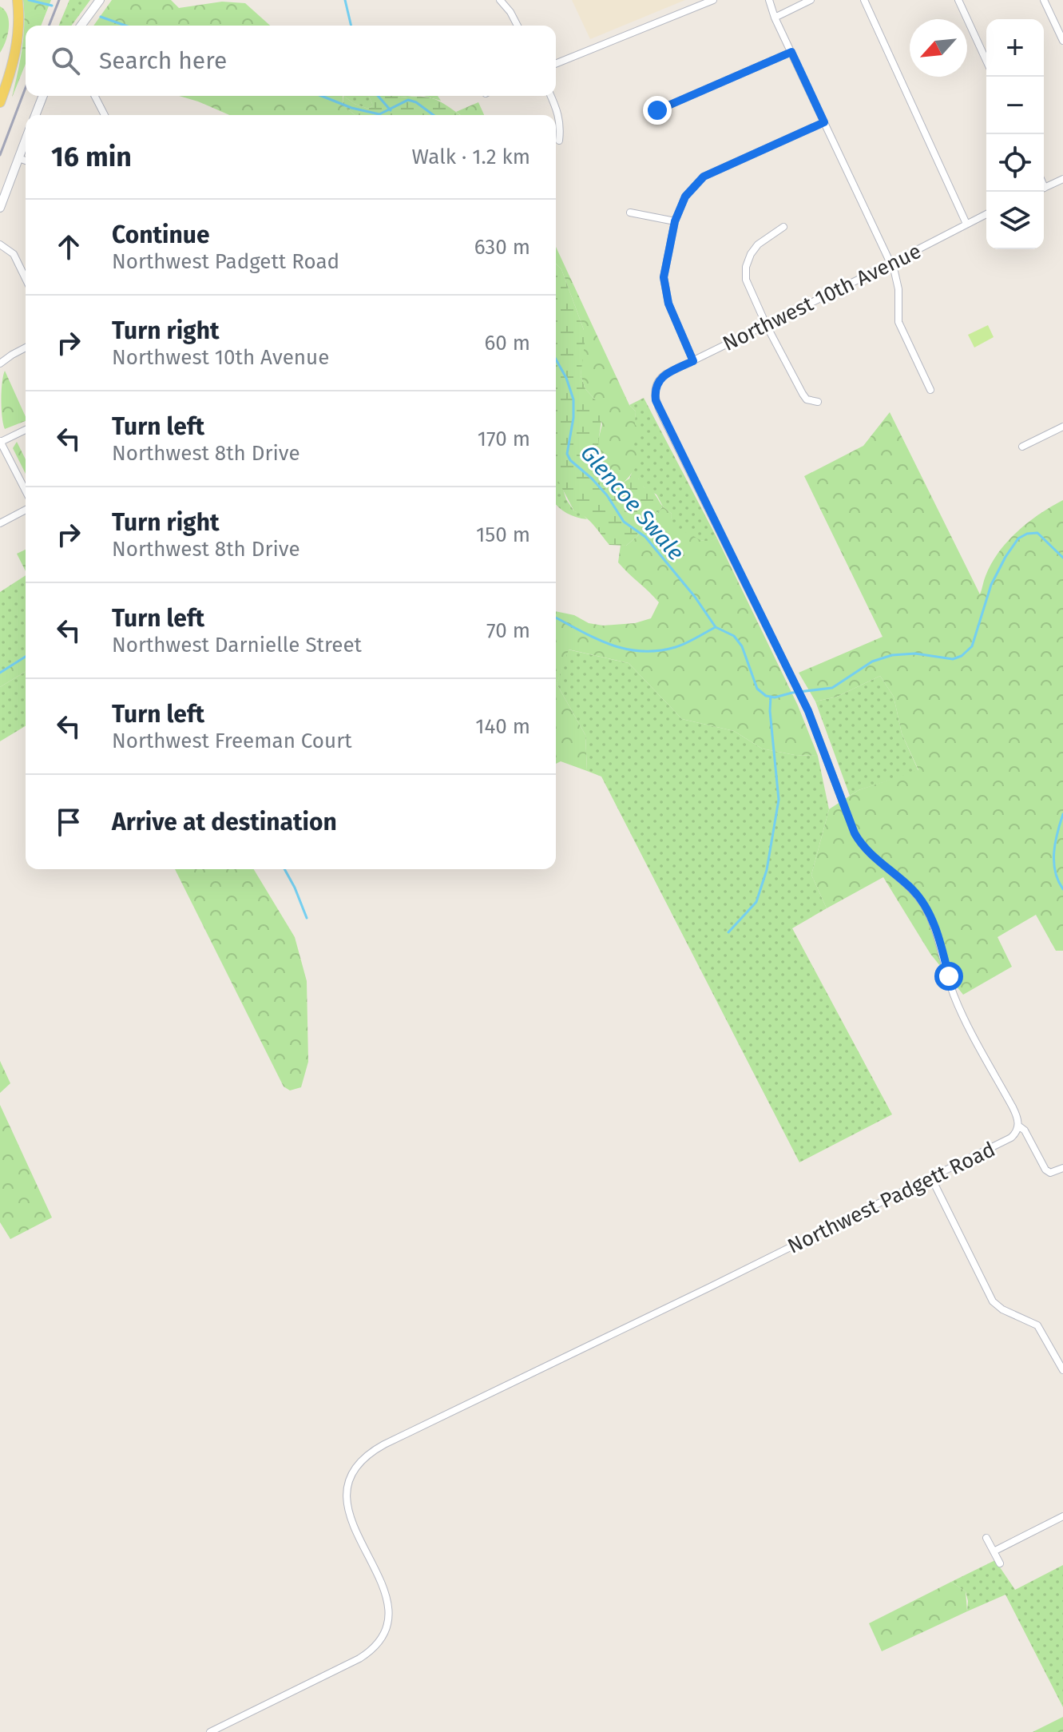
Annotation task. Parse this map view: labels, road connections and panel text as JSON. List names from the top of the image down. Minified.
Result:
{"streets":{"street":["Northwest 10th Avenue","Northwest Padgett Road"]},"crossings":[["Northwest 10th Avenue","Northwest Padgett Road"]],"water":["Glencoe Swale"],"north":"bottom left","page":{"map_buttons":["+","−"],"search":"Search here","heading":["16 min","Walk · 1.2 km"],"list":[["Continue","Northwest Padgett Road","630 m"],["Turn right","Northwest 10th Avenue","60 m"],["Turn left","Northwest 8th Drive","170 m"],["Turn right","Northwest 8th Drive","150 m"],["Turn left","Northwest Darnielle Street","70 m"],["Turn left","Northwest Freeman Court","140 m"],"Arrive at destination"]}}
